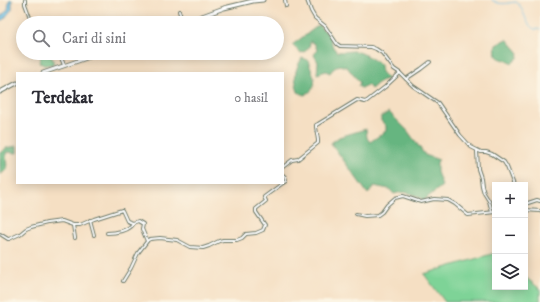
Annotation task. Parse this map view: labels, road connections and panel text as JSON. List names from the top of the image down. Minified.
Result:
{"page":{"search":"Cari di sini","heading":["Terdekat","0 hasil"],"map_buttons":["+","−"]}}
